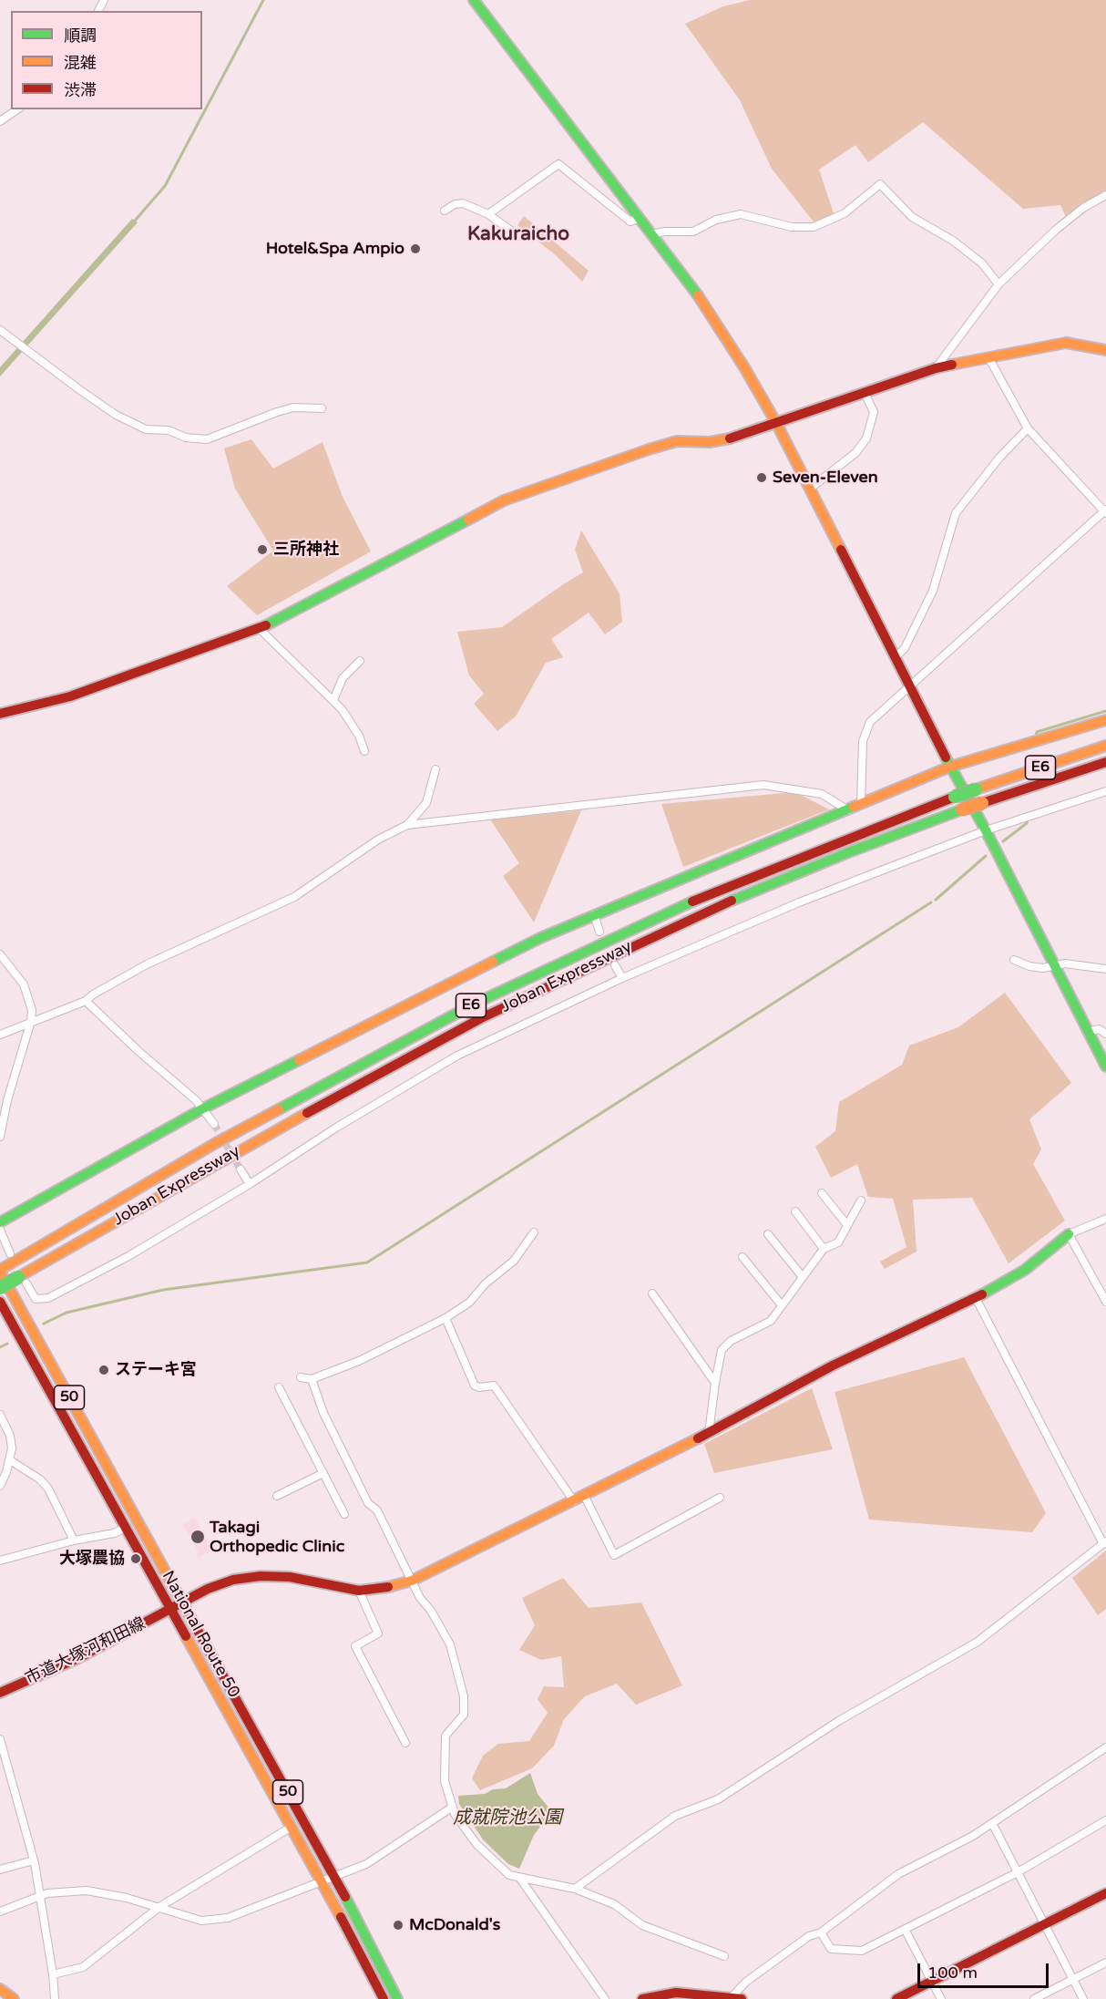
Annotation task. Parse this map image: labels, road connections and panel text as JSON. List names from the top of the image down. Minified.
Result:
{"streets":{"main road":["E6","Joban Expressway","50","National Route 50","市道大塚河和田線"]},"crossings":[["Joban Expressway","National Route 50"],["National Route 50","市道大塚河和田線"]],"districts":["Kakuraicho"],"water":["成就院池公園"],"places":["Hotel&Spa Ampio","Seven-Eleven","三所神社","ステーキ宮","Takagi Orthopedic Clinic","大塚農協","McDonald's"],"legend":["順調","混雑","渋滞"],"scale_bar":"100 m"}
